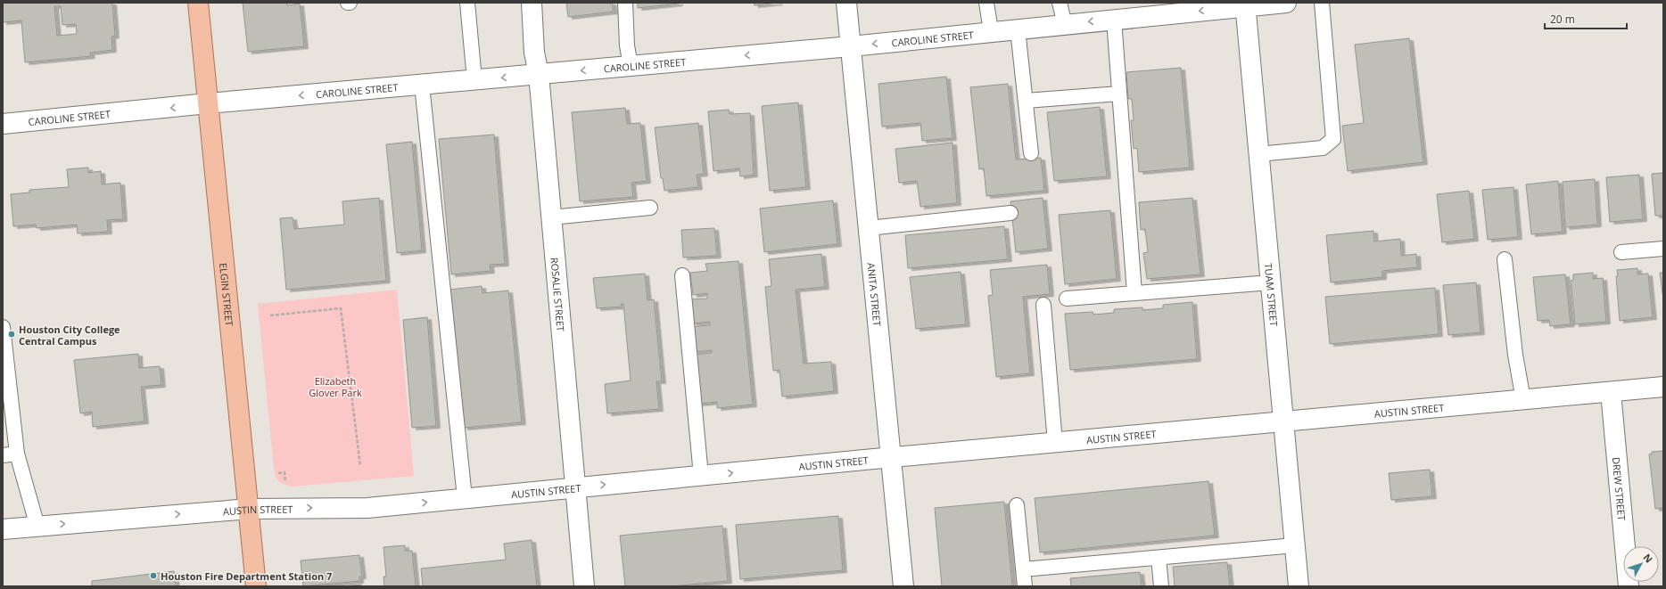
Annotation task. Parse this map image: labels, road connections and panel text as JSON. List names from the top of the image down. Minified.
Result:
{"streets":{"main road":["ELGIN STREET"],"street":["CAROLINE STREET","ROSALIE STREET","ANITA STREET","TUAM STREET","AUSTIN STREET","DREW STREET"]},"crossings":[["CAROLINE STREET","ELGIN STREET"],["CAROLINE STREET","ROSALIE STREET"],["CAROLINE STREET","ANITA STREET"],["CAROLINE STREET","TUAM STREET"],["ELGIN STREET","AUSTIN STREET"],["ROSALIE STREET","AUSTIN STREET"],["ANITA STREET","AUSTIN STREET"],["TUAM STREET","AUSTIN STREET"],["AUSTIN STREET","DREW STREET"]],"one_way":["CAROLINE STREET","AUSTIN STREET"],"parks":["Elizabeth Glover Park"],"places":["Houston City College Central Campus","Houston Fire Department Station 7"],"scale_bar":"20 m","north":"top right"}
